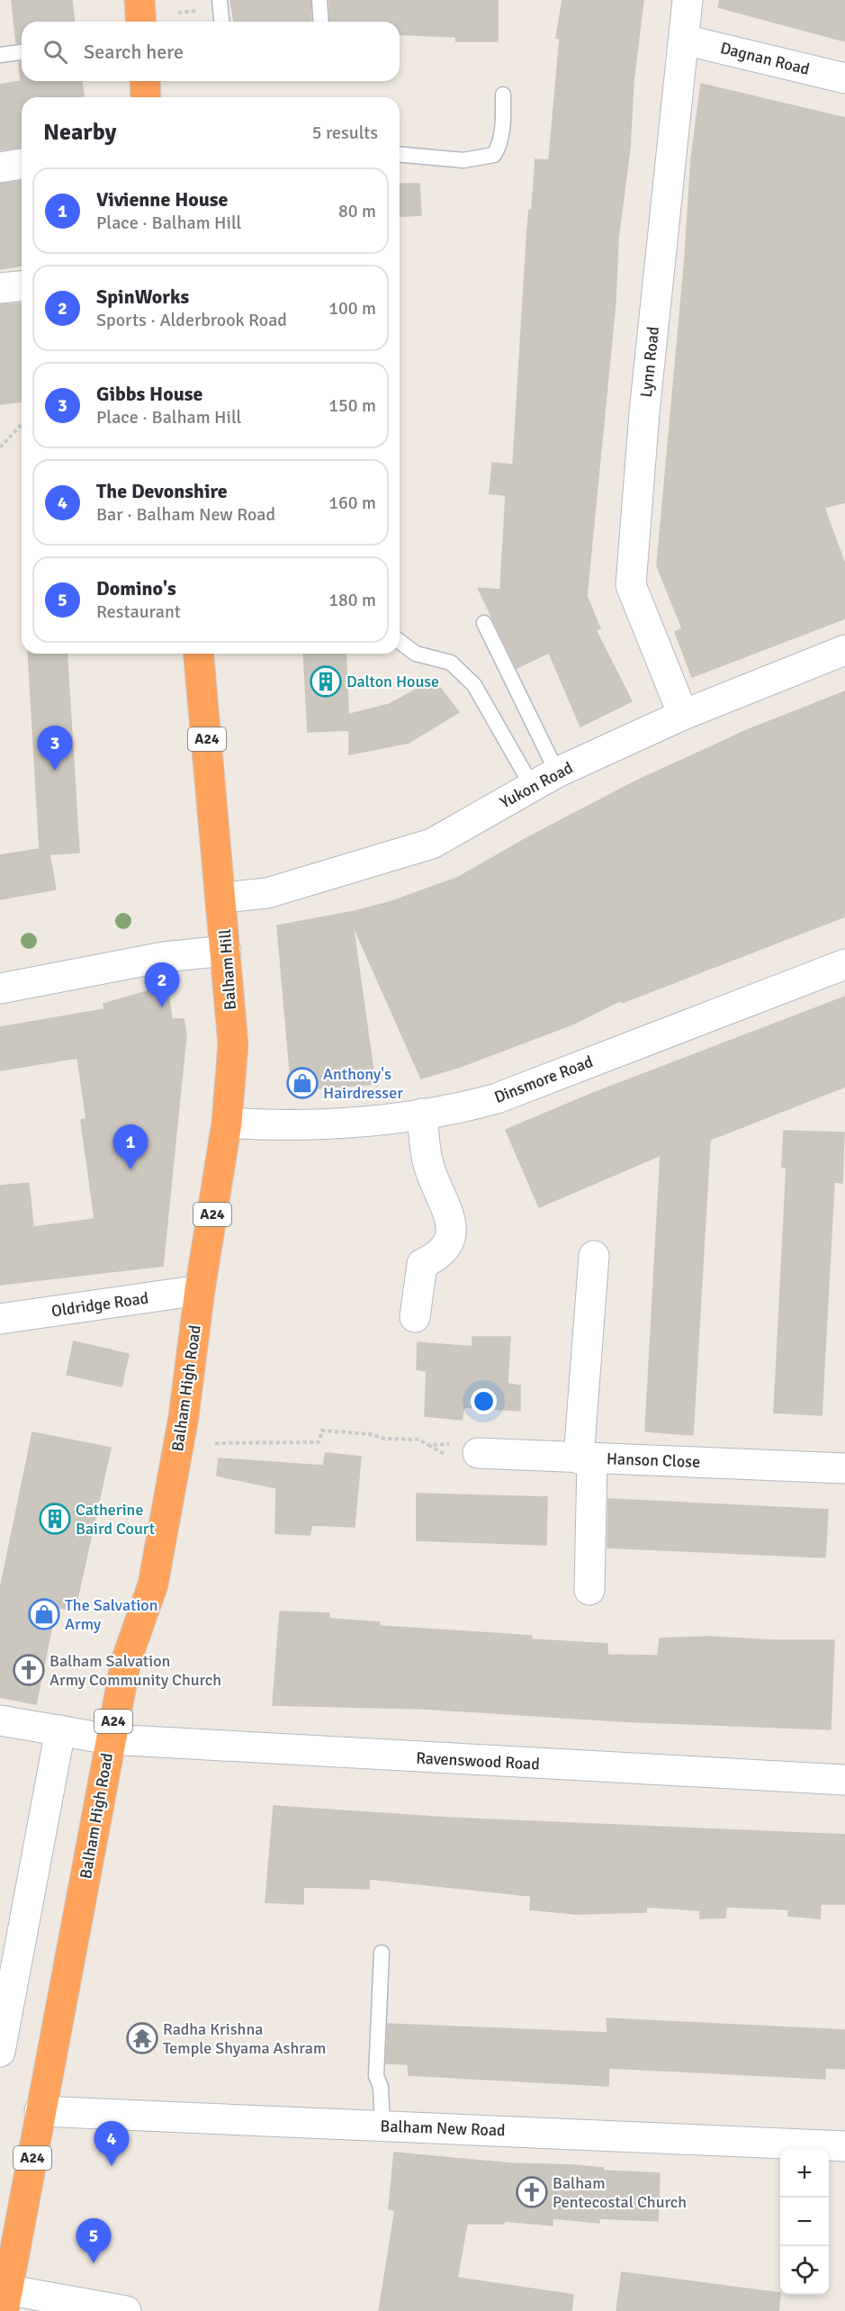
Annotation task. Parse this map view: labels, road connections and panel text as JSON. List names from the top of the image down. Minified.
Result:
{"streets":{"highway":["A24","Balham Hill","Balham High Road"],"street":["Dagnan Road","Lynn Road","Yukon Road","Dinsmore Road","Oldridge Road","Hanson Close","Ravenswood Road","Balham New Road"]},"crossings":[["Dagnan Road","Lynn Road"],["Lynn Road","Yukon Road"],["Yukon Road","Balham Hill"],["Balham Hill","Dinsmore Road"],["Balham Hill","Oldridge Road"],["Balham Hill","Balham High Road"],["Oldridge Road","Balham High Road"],["Balham High Road","Ravenswood Road"],["Balham High Road","Balham New Road"]],"places":{"building":["Dalton House","Catherine Baird Court"],"shop":["Anthony's Hairdresser","The Salvation Army"],"church":["Balham Salvation Army Community Church","Balham Pentecostal Church"],"temple":["Radha Krishna Temple Shyama Ashram"]},"page":{"search":"Search here","heading":["Nearby","5 results"],"list":[{"mark":"1","name":"Vivienne House","note":"Place · Balham Hill","value":"80 m"},{"mark":"2","name":"SpinWorks","note":"Sports · Alderbrook Road","value":"100 m"},{"mark":"3","name":"Gibbs House","note":"Place · Balham Hill","value":"150 m"},{"mark":"4","name":"The Devonshire","note":"Bar · Balham New Road","value":"160 m"},{"mark":"5","name":"Domino's","note":"Restaurant","value":"180 m"}],"pins":["3","2","1","4","5"],"map_buttons":["+","−"]}}
